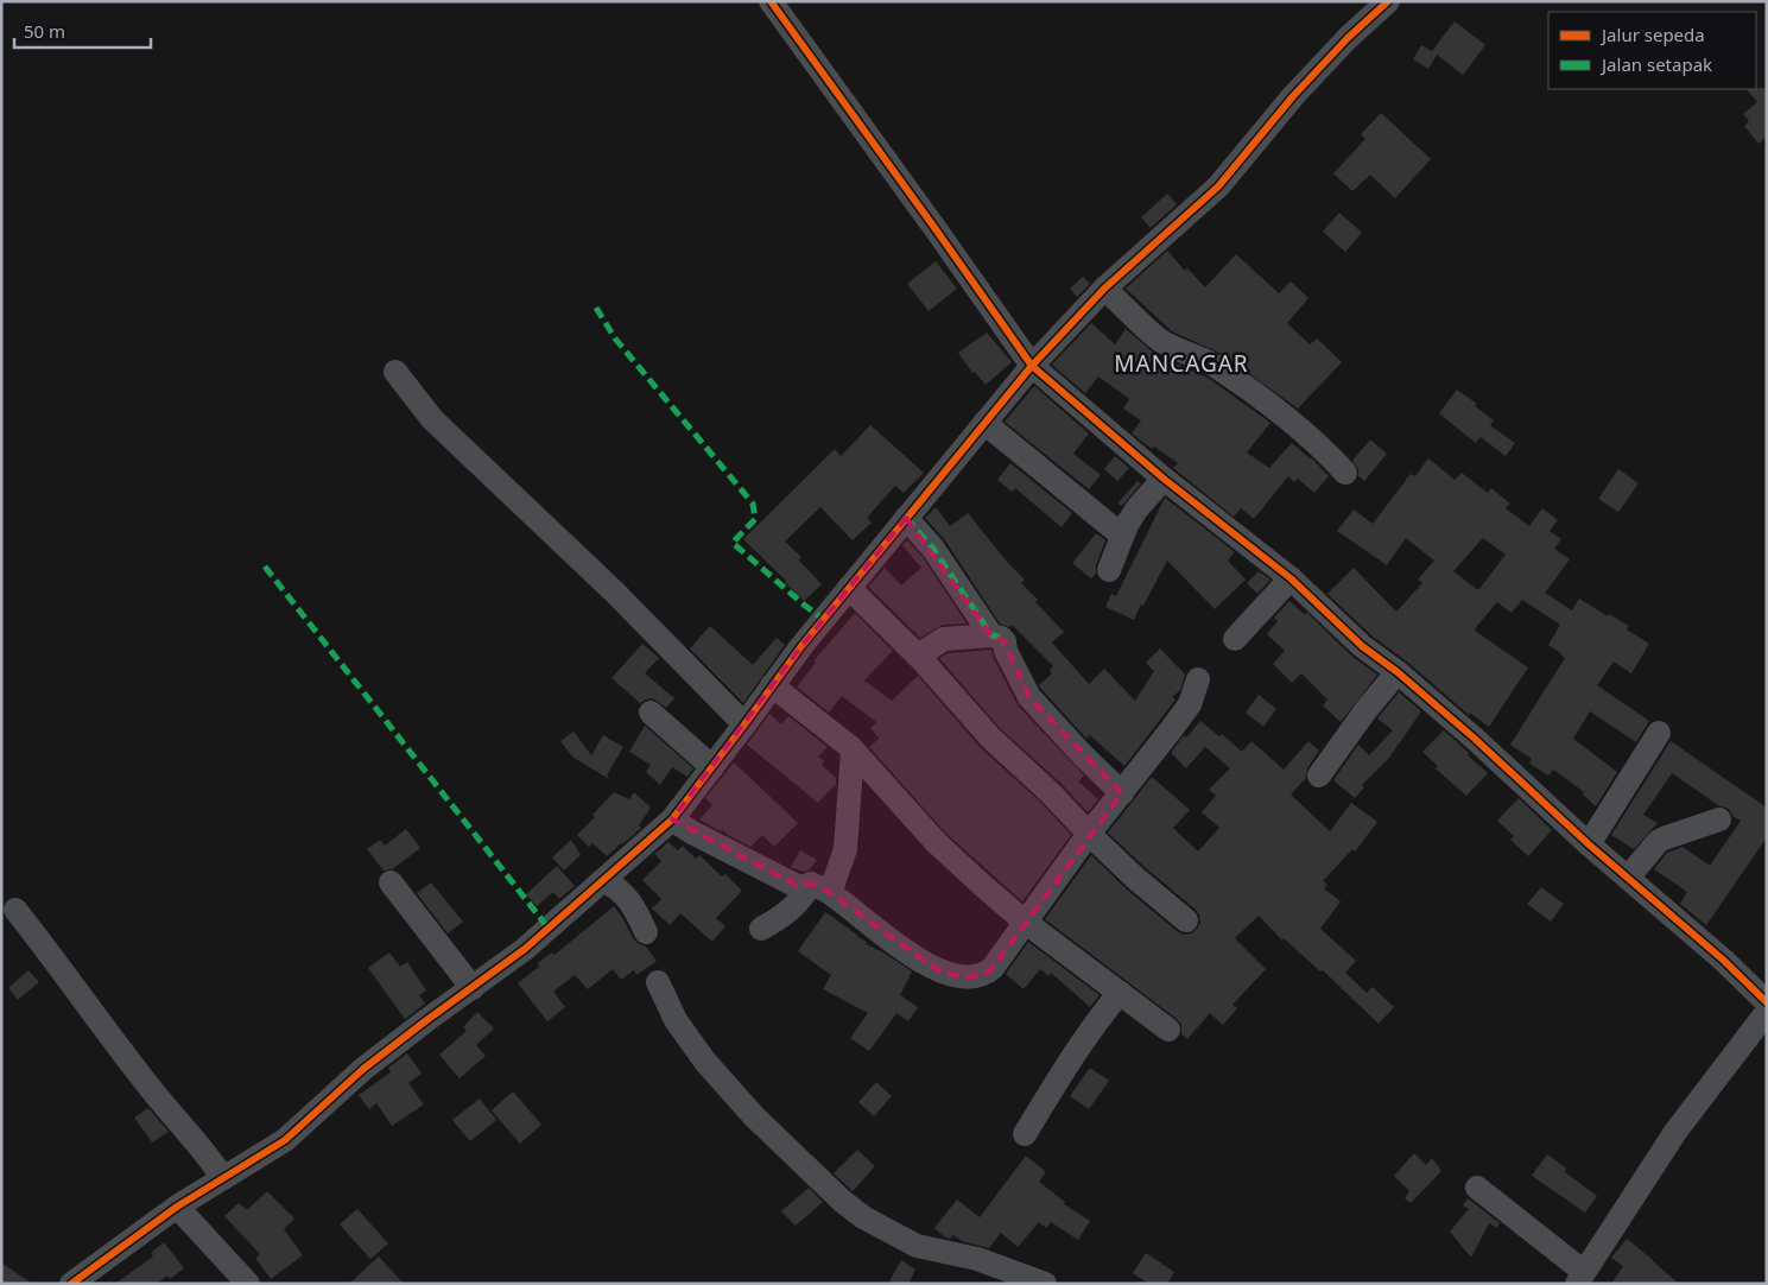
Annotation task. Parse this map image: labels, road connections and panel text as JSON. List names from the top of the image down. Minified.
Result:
{"districts":["MANCAGAR"],"legend":["Jalur sepeda","Jalan setapak"],"scale_bar":"50 m"}
